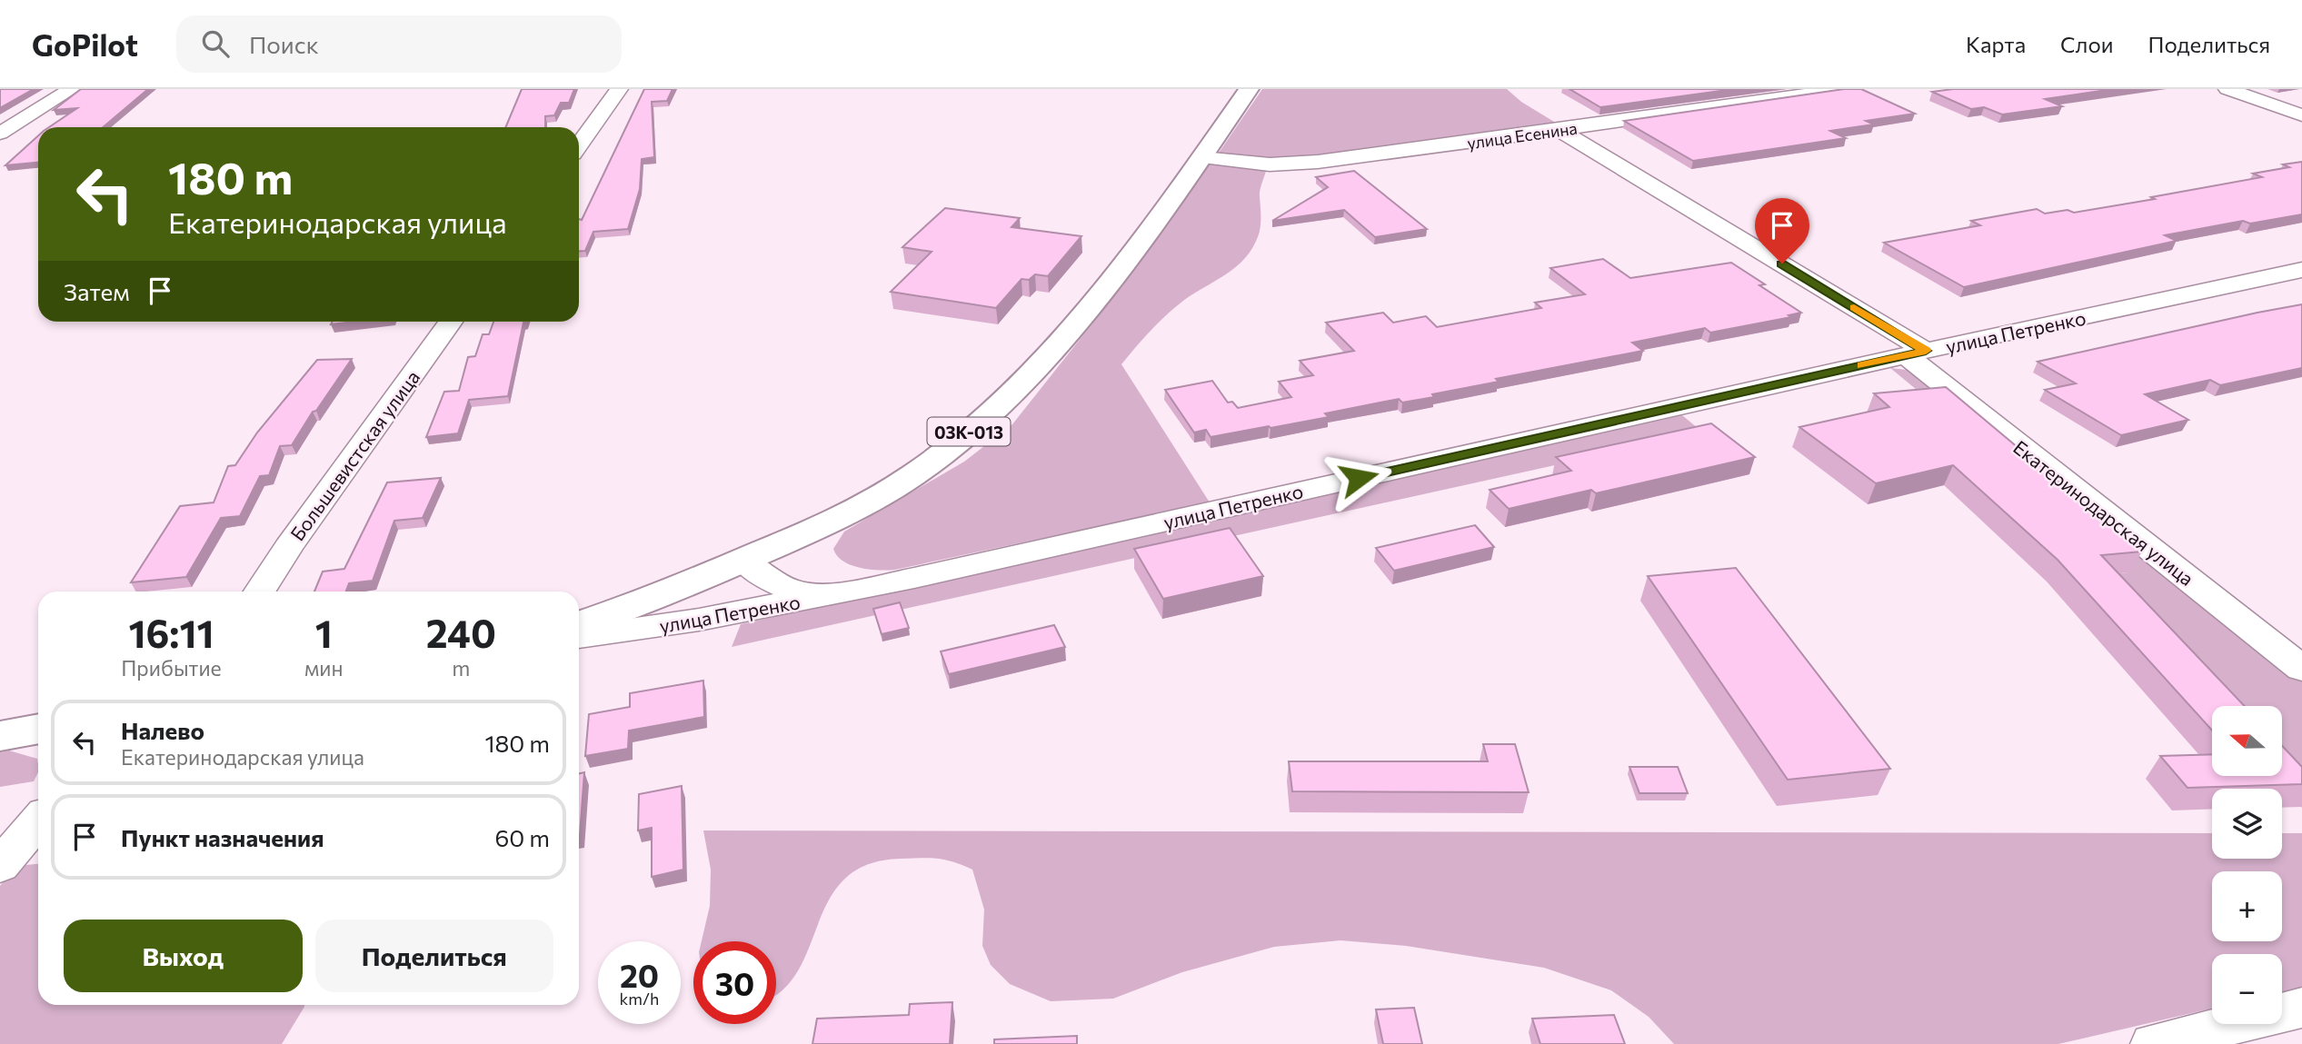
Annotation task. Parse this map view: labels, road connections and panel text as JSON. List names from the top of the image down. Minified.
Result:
{"streets":{"main road":["03К-013"],"street":["улица Есенина","улица Петренко","Большевистская улица","Екатеринодарская улица"]},"crossings":[["улица Есенина","03К-013"],["улица Есенина","Екатеринодарская улица"],["улица Петренко","Екатеринодарская улица"]],"north":"left","page":{"header":"GoPilot","search":"Поиск","nav":["Карта","Слои","Поделиться"],"turn":["180 m","Екатеринодарская улица"],"then":"Затем","eta":["16:11","Прибытие","1","мин","240","m"],"list":[{"name":"Налево","note":"Екатеринодарская улица","value":"180 m"},{"name":"Пункт назначения","value":"60 m"}],"map_buttons":["+","−"],"buttons":["Выход","Поделиться"],"speed":"20 km/h","limit":"30"}}
